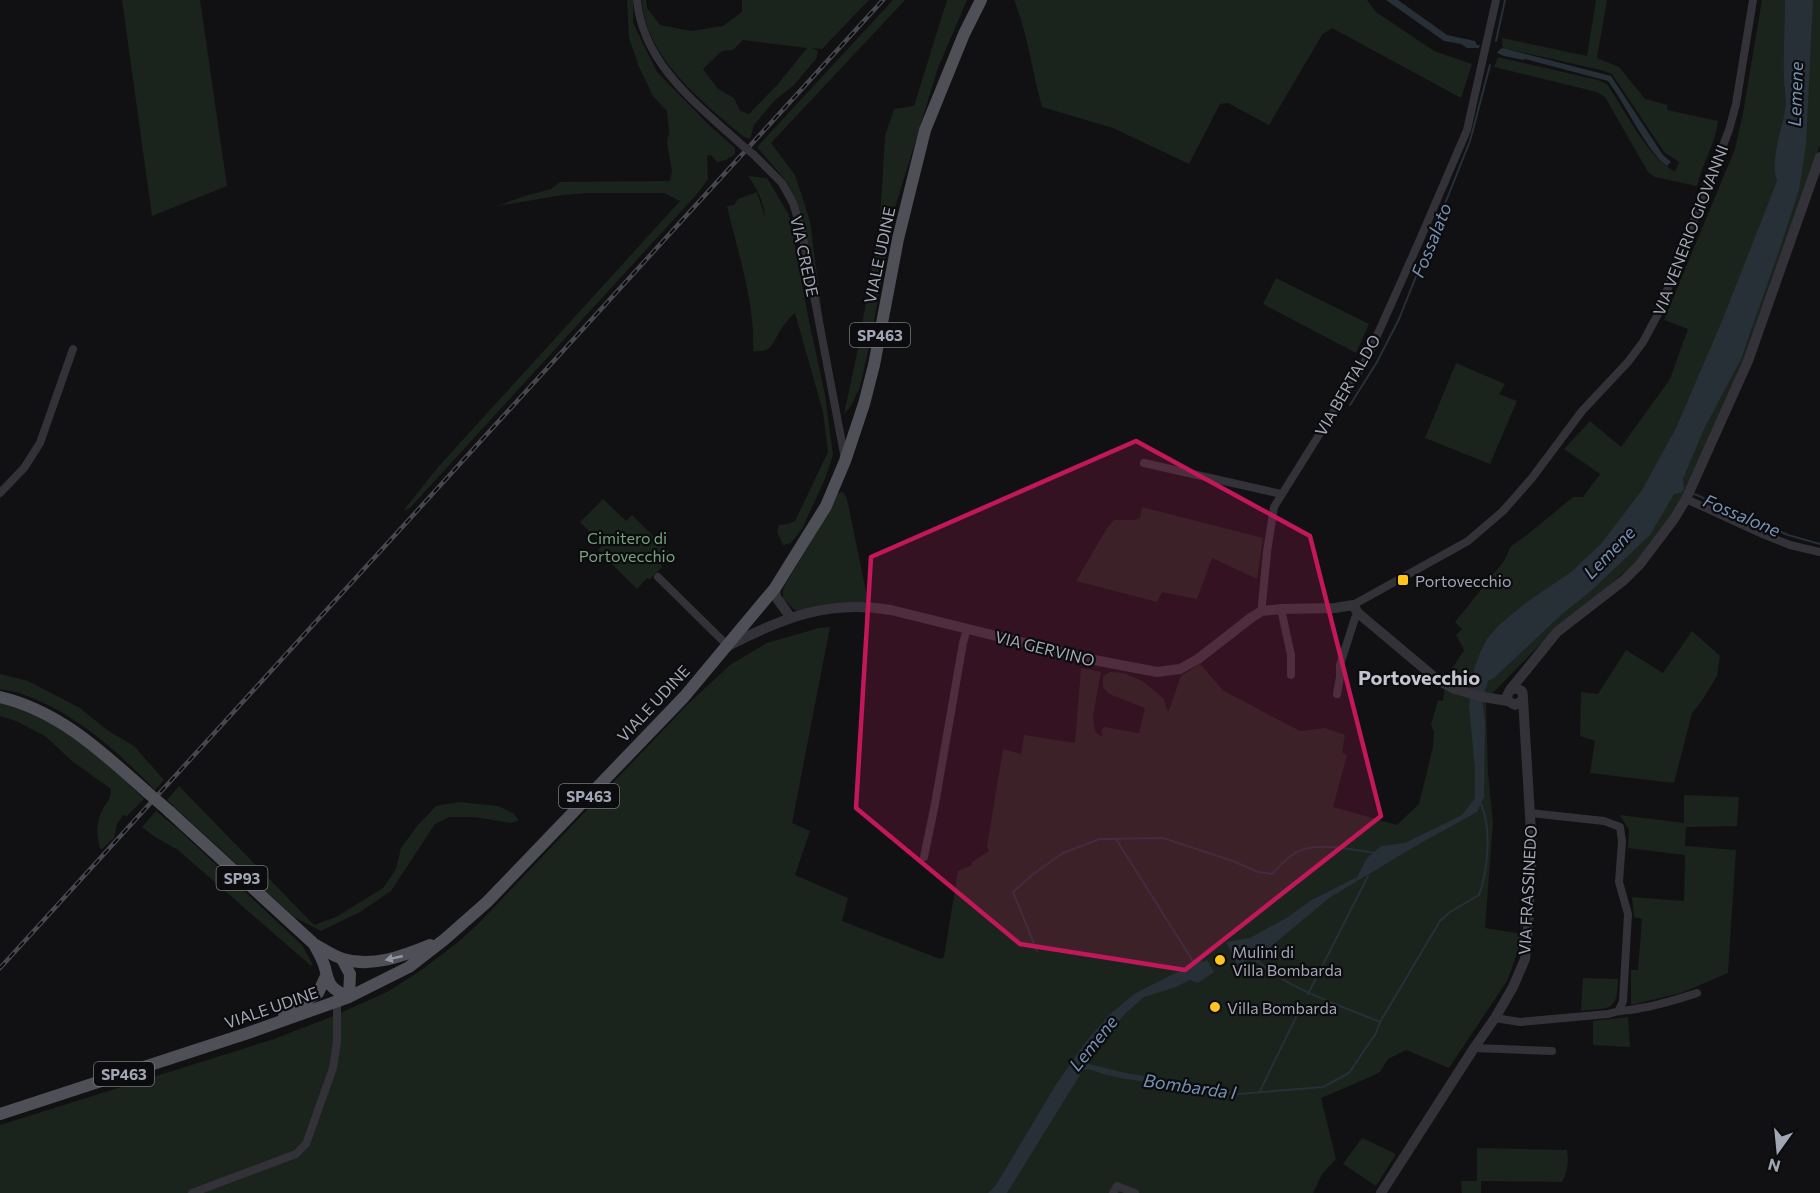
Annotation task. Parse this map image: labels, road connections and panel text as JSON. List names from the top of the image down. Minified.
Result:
{"streets":{"main road":["VIALE UDINE","SP463","SP93"],"street":["VIA VENERIO GIOVANNI","VIA CREDE","VIA BERTALDO","VIA GERVINO","VIA FRASSINEDO"]},"crossings":[["VIA VENERIO GIOVANNI","VIA GERVINO"],["VIALE UDINE","VIA CREDE"],["VIALE UDINE","VIA GERVINO"],["VIALE UDINE","SP93"],["VIA BERTALDO","VIA GERVINO"]],"districts":["Portovecchio"],"water":["Lemene","Fossalato","Fossalone","Bombarda I"],"parks":["Cimitero di Portovecchio"],"places":{"transit":["Portovecchio"],"other":["Mulini di Villa Bombarda","Villa Bombarda"]},"north":"bottom"}
